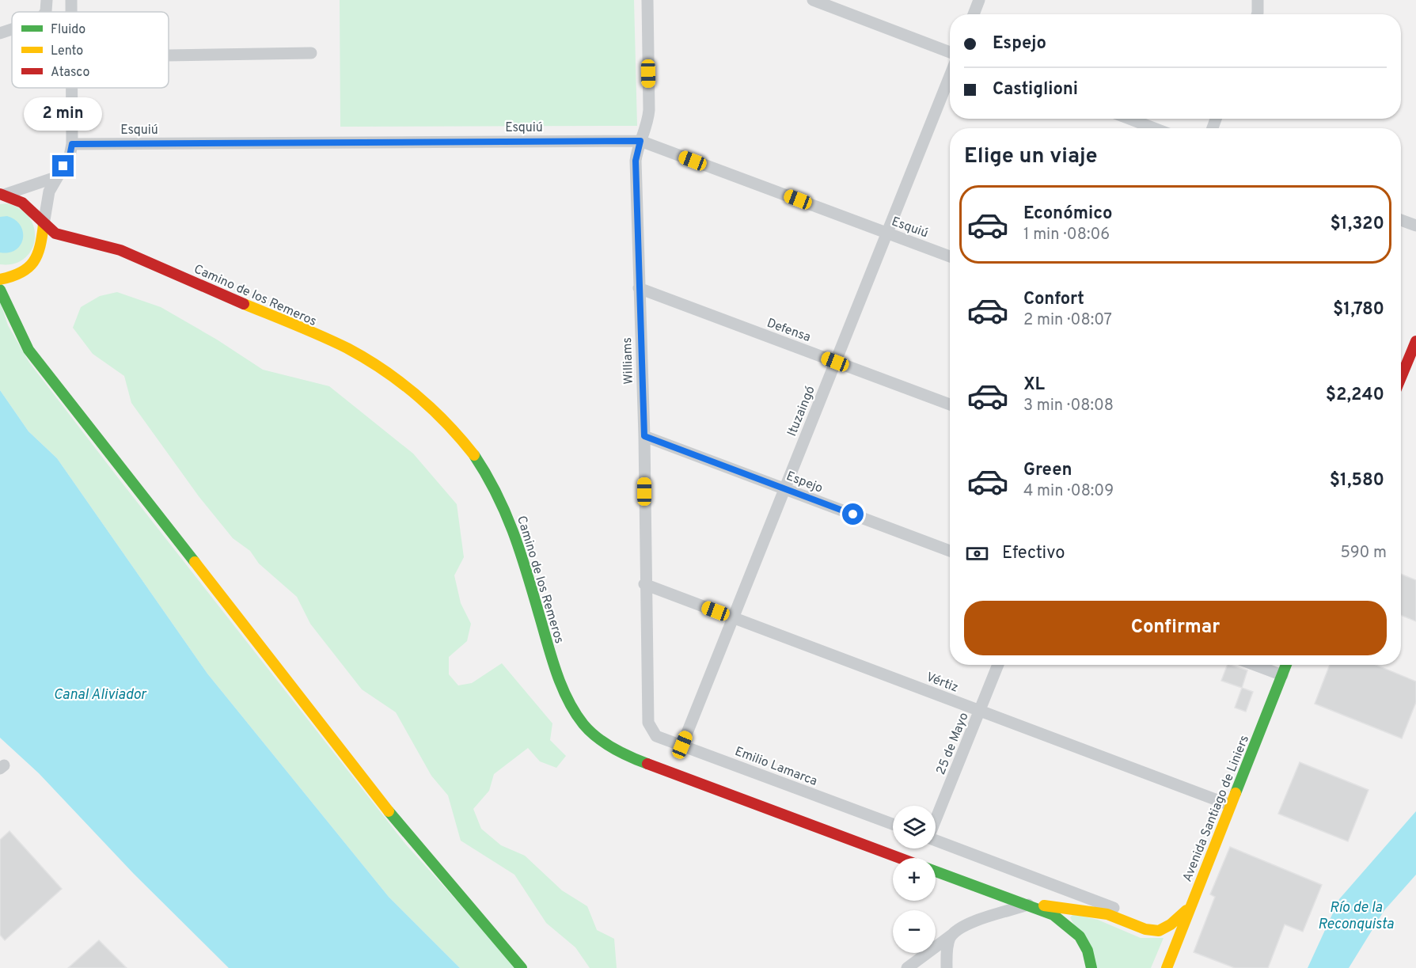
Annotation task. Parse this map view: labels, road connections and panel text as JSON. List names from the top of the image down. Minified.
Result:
{"streets":{"main road":["Camino de los Remeros","Avenida Santiago de Liniers"],"street":["Esquiú","Defensa","Williams","Ituzaingó","Espejo","Vértiz","25 de Mayo","Emilio Lamarca"]},"crossings":[["Esquiú","Williams"],["Esquiú","Ituzaingó"],["Camino de los Remeros","Avenida Santiago de Liniers"],["Defensa","Williams"],["Defensa","Ituzaingó"],["Williams","Espejo"],["Williams","Vértiz"],["Williams","Emilio Lamarca"],["Ituzaingó","Espejo"],["Ituzaingó","Vértiz"],["Ituzaingó","Emilio Lamarca"],["Vértiz","25 de Mayo"],["Vértiz","Avenida Santiago de Liniers"]],"water":["Canal Aliviador","Río de la Reconquista"],"legend":["Fluido","Lento","Atasco"],"page":{"banner":["Espejo","Castiglioni"],"bubble":"2 min","heading":"Elige un viaje","list":[{"name":"Económico","note":"1 min · 08:06","value":"$1,320"},{"name":"Confort","note":"2 min · 08:07","value":"$1,780"},{"name":"XL","note":"3 min · 08:08","value":"$2,240"},{"name":"Green","note":"4 min · 08:09","value":"$1,580"}],"pay":["Efectivo","590 m"],"buttons":"Confirmar","map_buttons":["+","−"]}}
